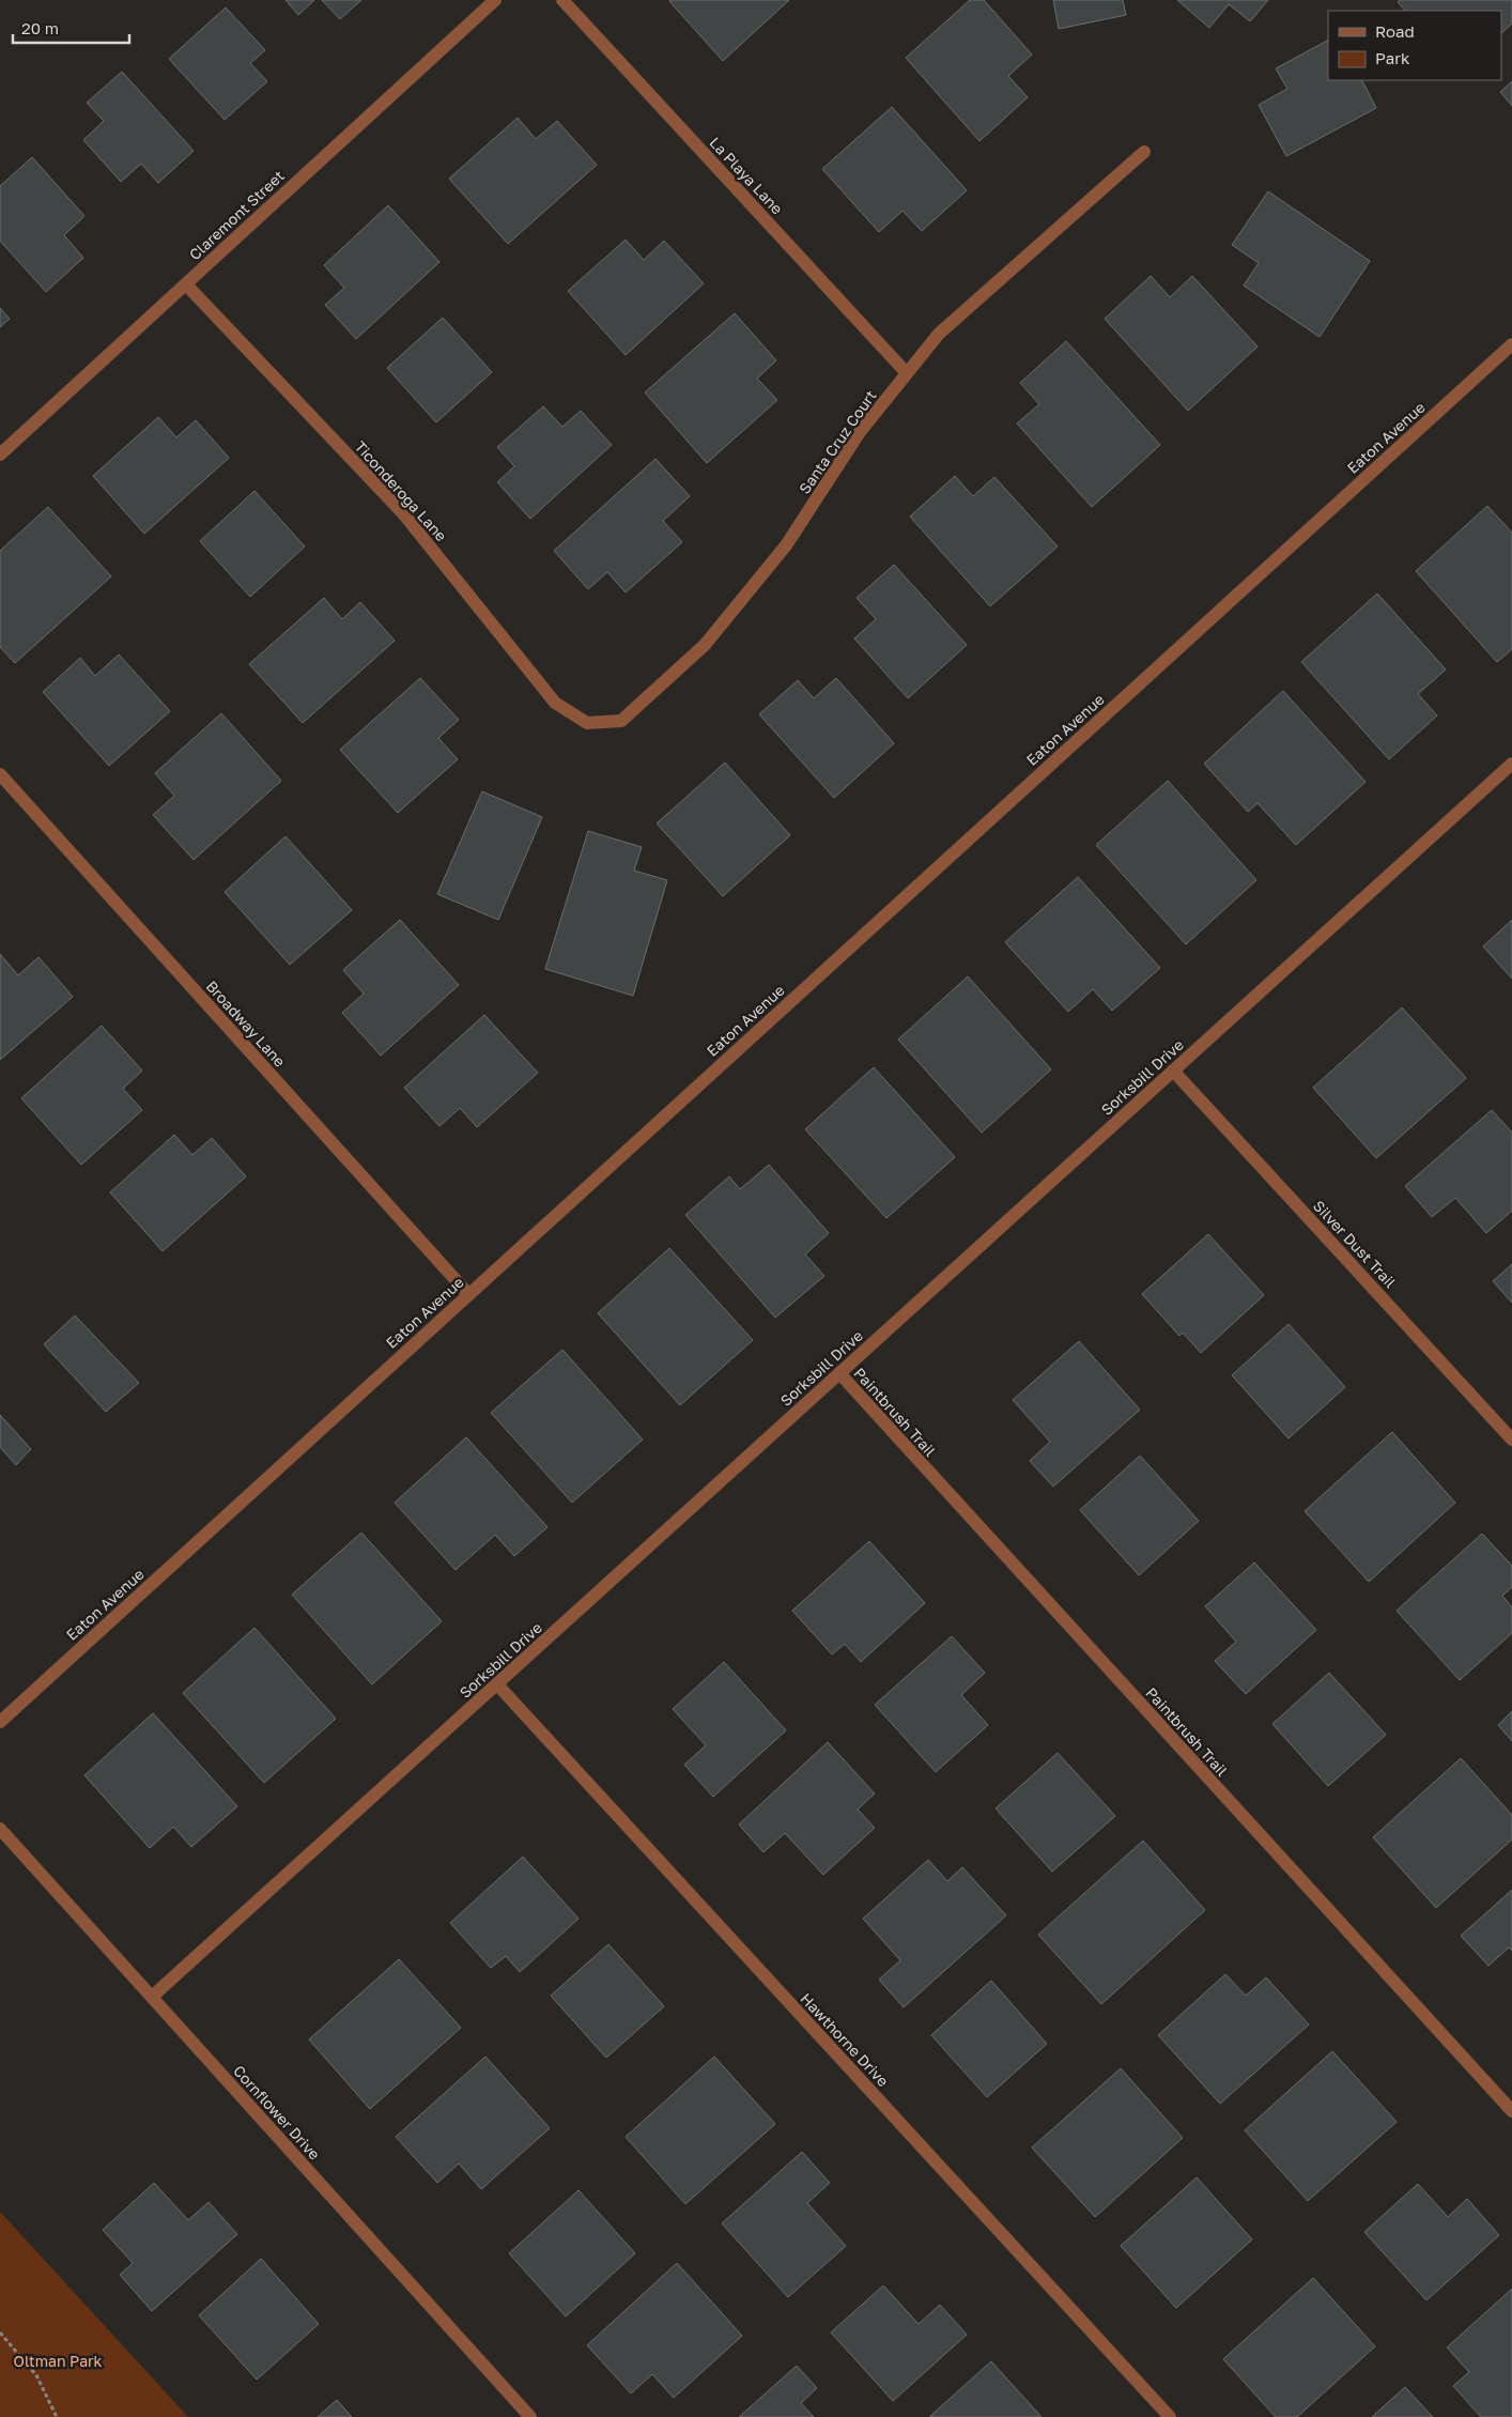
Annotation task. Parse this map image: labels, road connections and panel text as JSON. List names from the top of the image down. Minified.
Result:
{"streets":{"street":["La Playa Lane","Claremont Street","Eaton Avenue","Santa Cruz Court","Ticonderoga Lane","Broadway Lane","Sorksbill Drive","Silver Dust Trail","Paintbrush Trail","Hawthorne Drive","Cornflower Drive"]},"crossings":[["La Playa Lane","Santa Cruz Court"],["Claremont Street","Ticonderoga Lane"],["Eaton Avenue","Broadway Lane"],["Santa Cruz Court","Ticonderoga Lane"],["Sorksbill Drive","Silver Dust Trail"],["Sorksbill Drive","Paintbrush Trail"],["Sorksbill Drive","Hawthorne Drive"],["Sorksbill Drive","Cornflower Drive"]],"parks":["Oltman Park"],"legend":["Road","Park"],"scale_bar":"20 m"}
